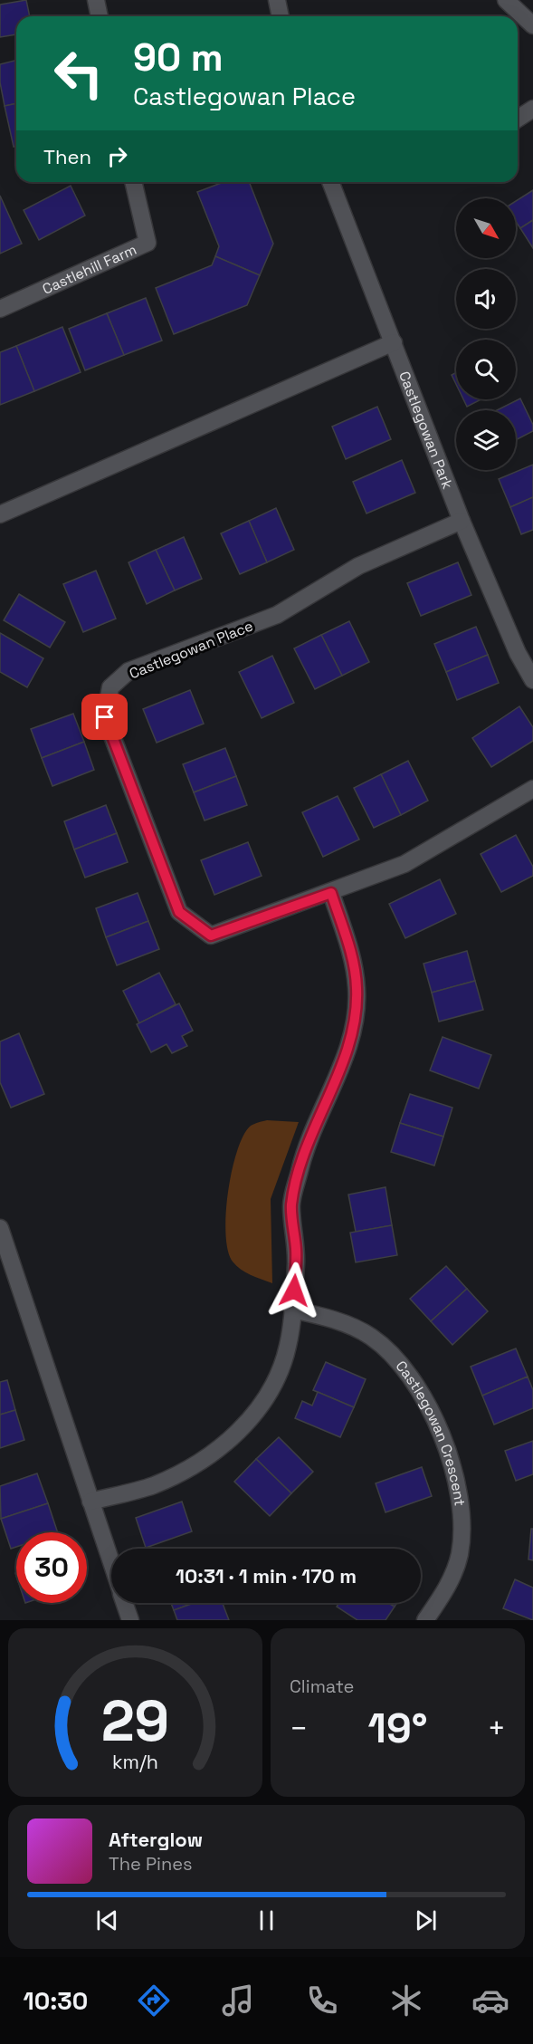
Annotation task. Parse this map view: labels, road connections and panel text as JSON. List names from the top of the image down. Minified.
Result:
{"streets":{"street":["Castlehill Farm","Castlegowan Park","Castlegowan Place","Castlegowan Crescent"]},"crossings":[["Castlegowan Park","Castlegowan Place"]],"north":"bottom right","page":{"turn":["90 m","Castlegowan Place"],"then":"Then","limit":"30","trip":"10:31 · 1 min · 170 m","tile":"Climate","heat":["−","19°","+"],"song":["Afterglow","The Pines"],"tabs":"10:30","gauge":["29","km/h"]}}
